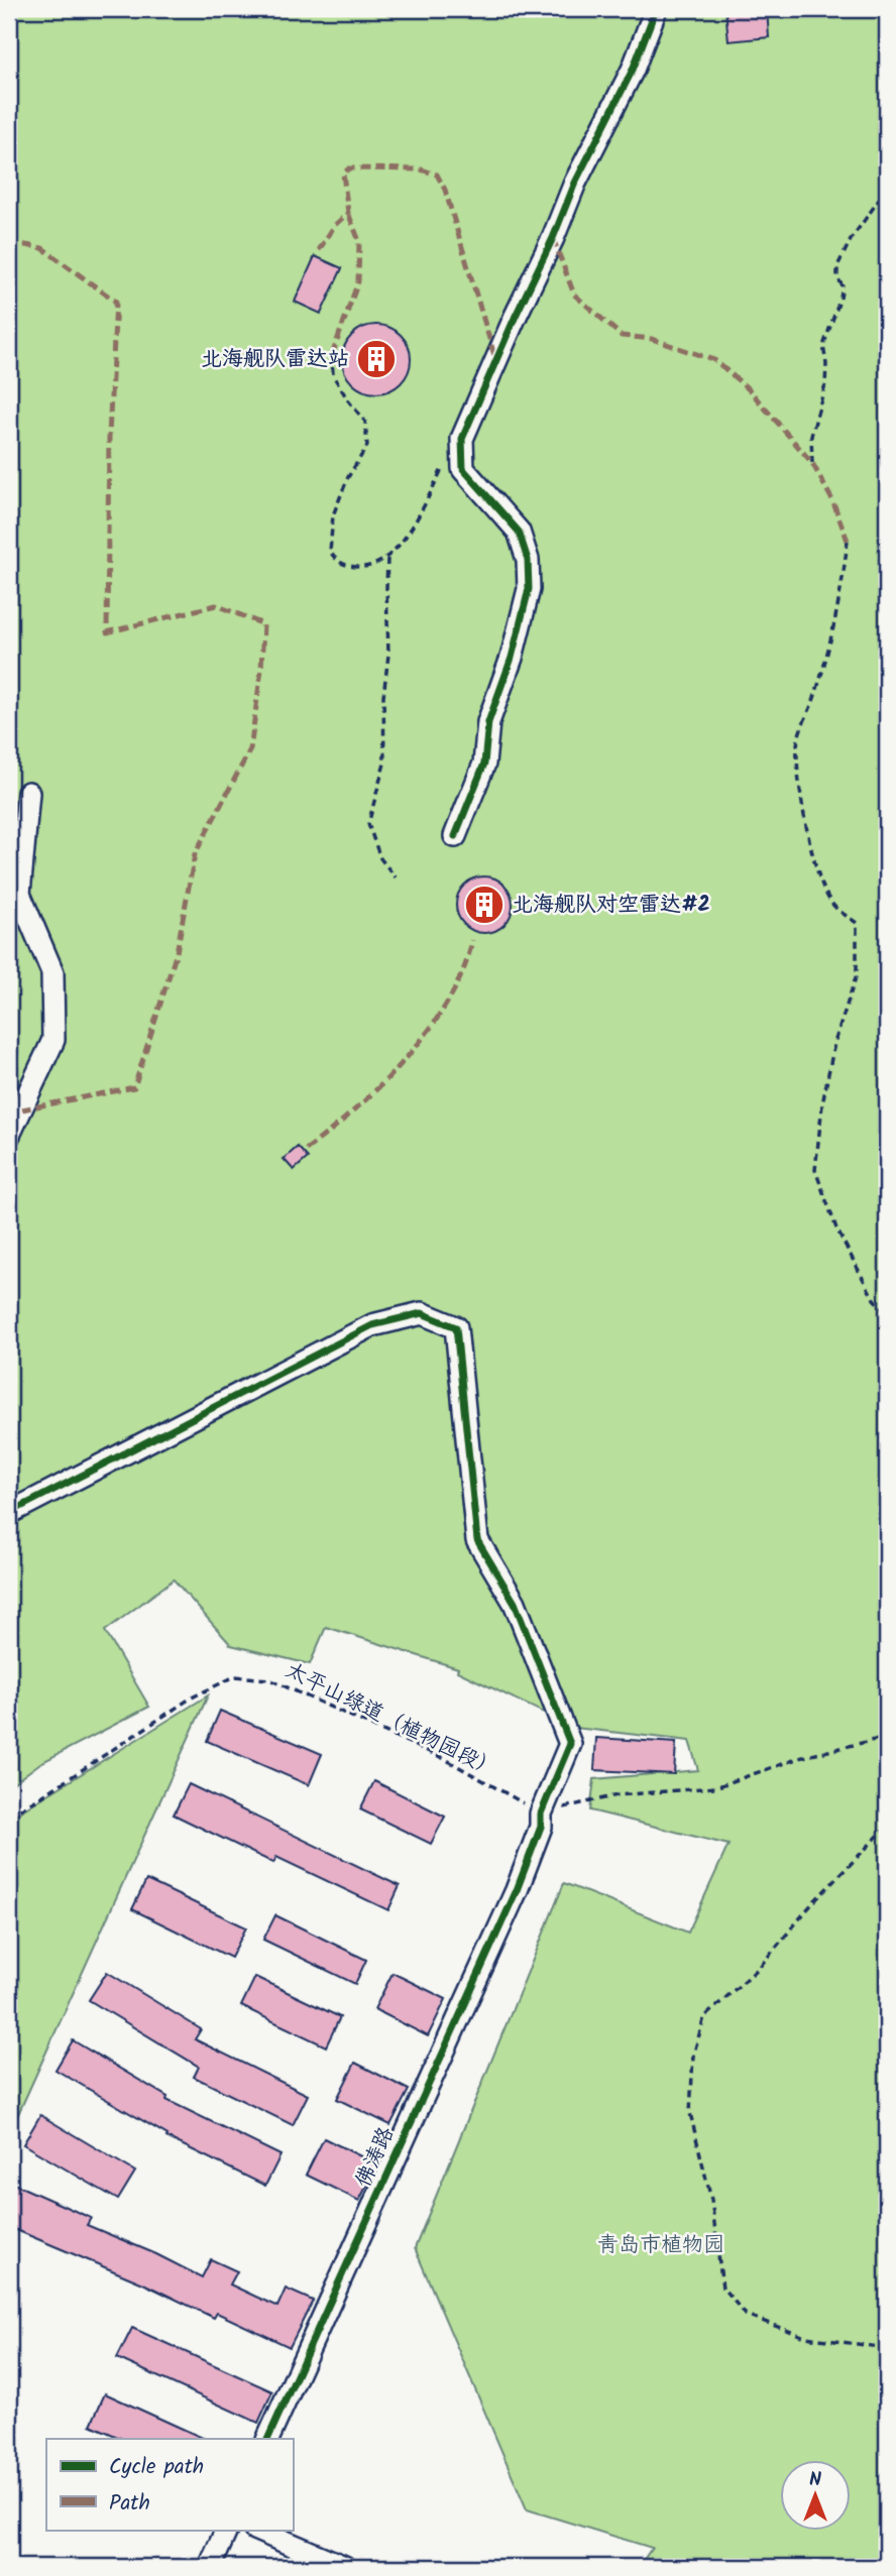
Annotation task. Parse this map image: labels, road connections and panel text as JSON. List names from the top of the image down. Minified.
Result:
{"streets":{"street":["佛涛路"],"path":["太平山绿道（植物园段）"]},"crossings":[["太平山绿道（植物园段）","佛涛路"]],"parks":["青岛市植物园"],"places":{"building":["北海舰队雷达站","北海舰队对空雷达#2"]},"legend":["Cycle path","Path"],"north":"top"}
